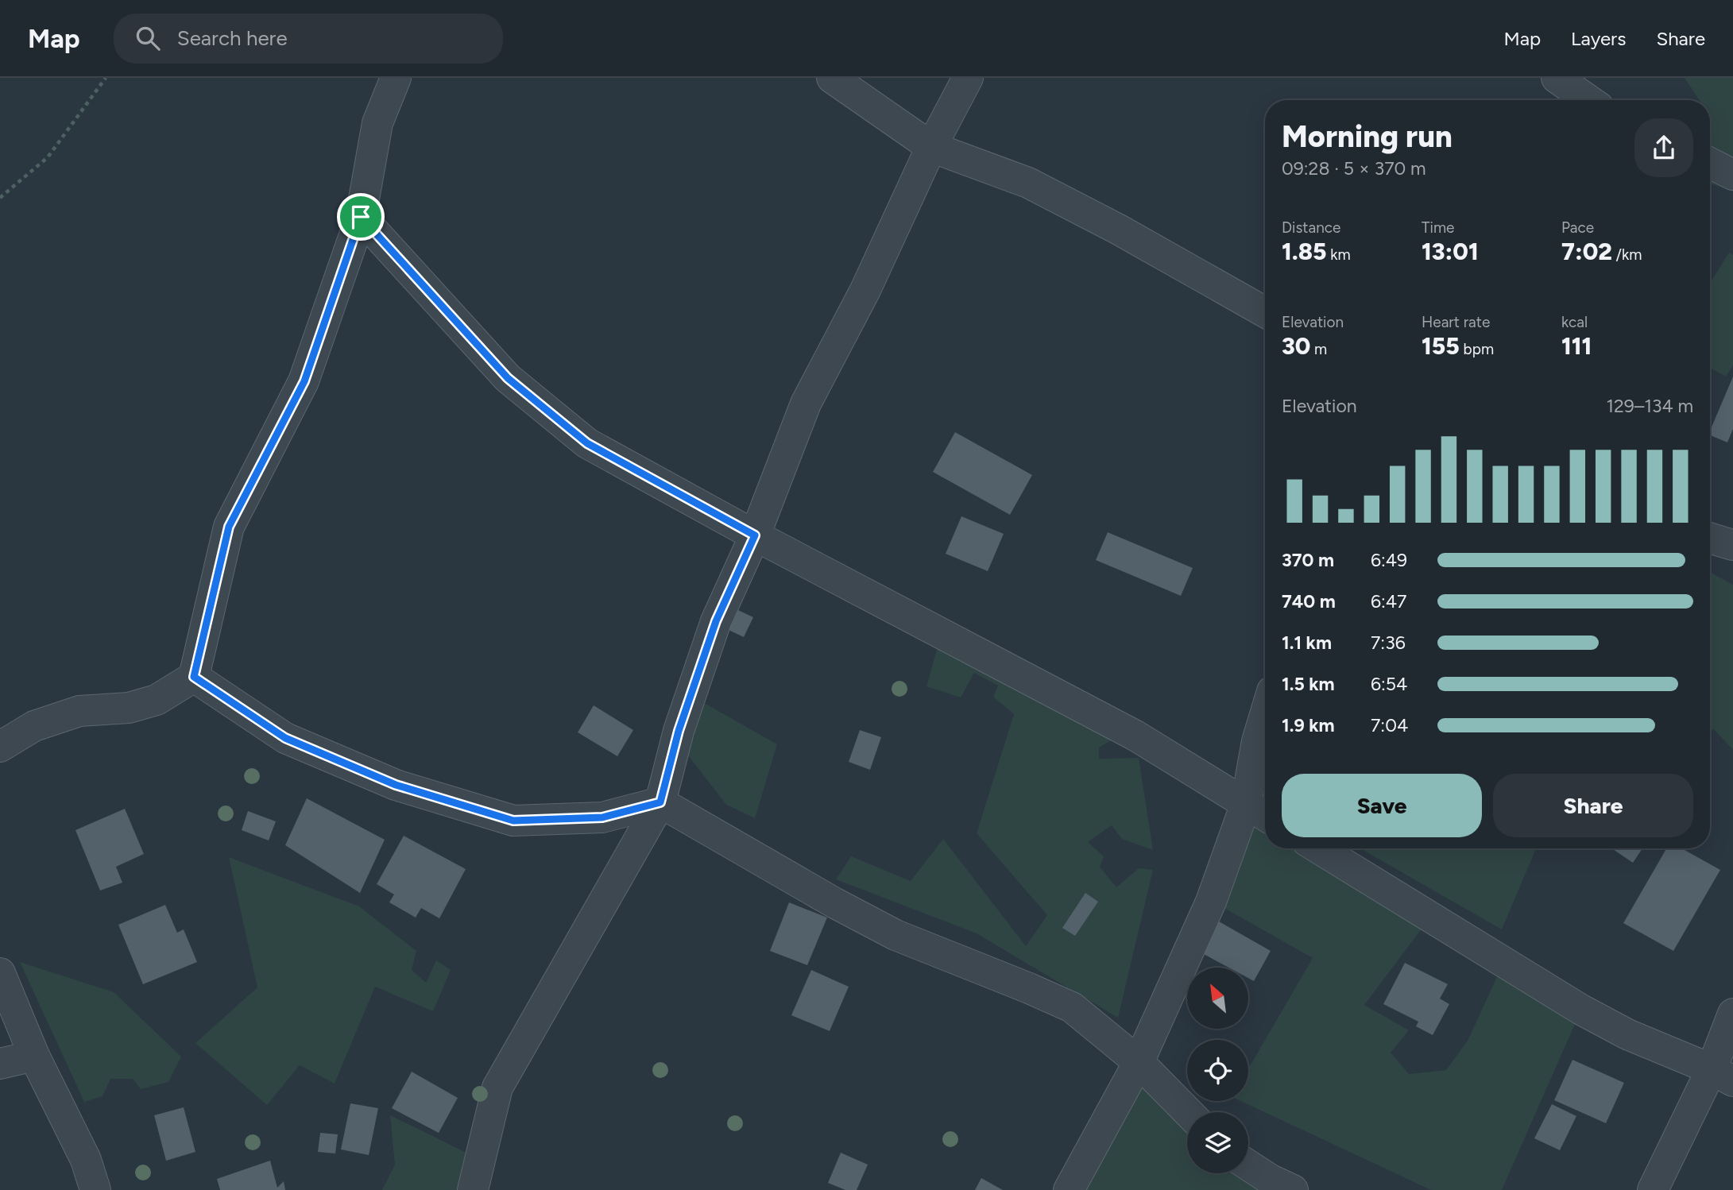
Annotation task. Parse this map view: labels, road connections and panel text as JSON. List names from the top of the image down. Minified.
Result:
{"north":"top left","page":{"header":"Map","search":"Search here","nav":["Map","Layers","Share"],"heading":["Morning run","09:28 · 5 × 370 m"],"stats":[["Distance","1.85 km"],["Time","13:01"],["Pace","7:02 /km"],["Elevation","30 m"],["Heart rate","155 bpm"],["kcal","111"]],"chart":["Elevation","129–134 m"],"list":[{"name":"370 m","note":"6:49"},{"name":"740 m","note":"6:47"},{"name":"1.1 km","note":"7:36"},{"name":"1.5 km","note":"6:54"},{"name":"1.9 km","note":"7:04"}],"buttons":["Save","Share"]}}
